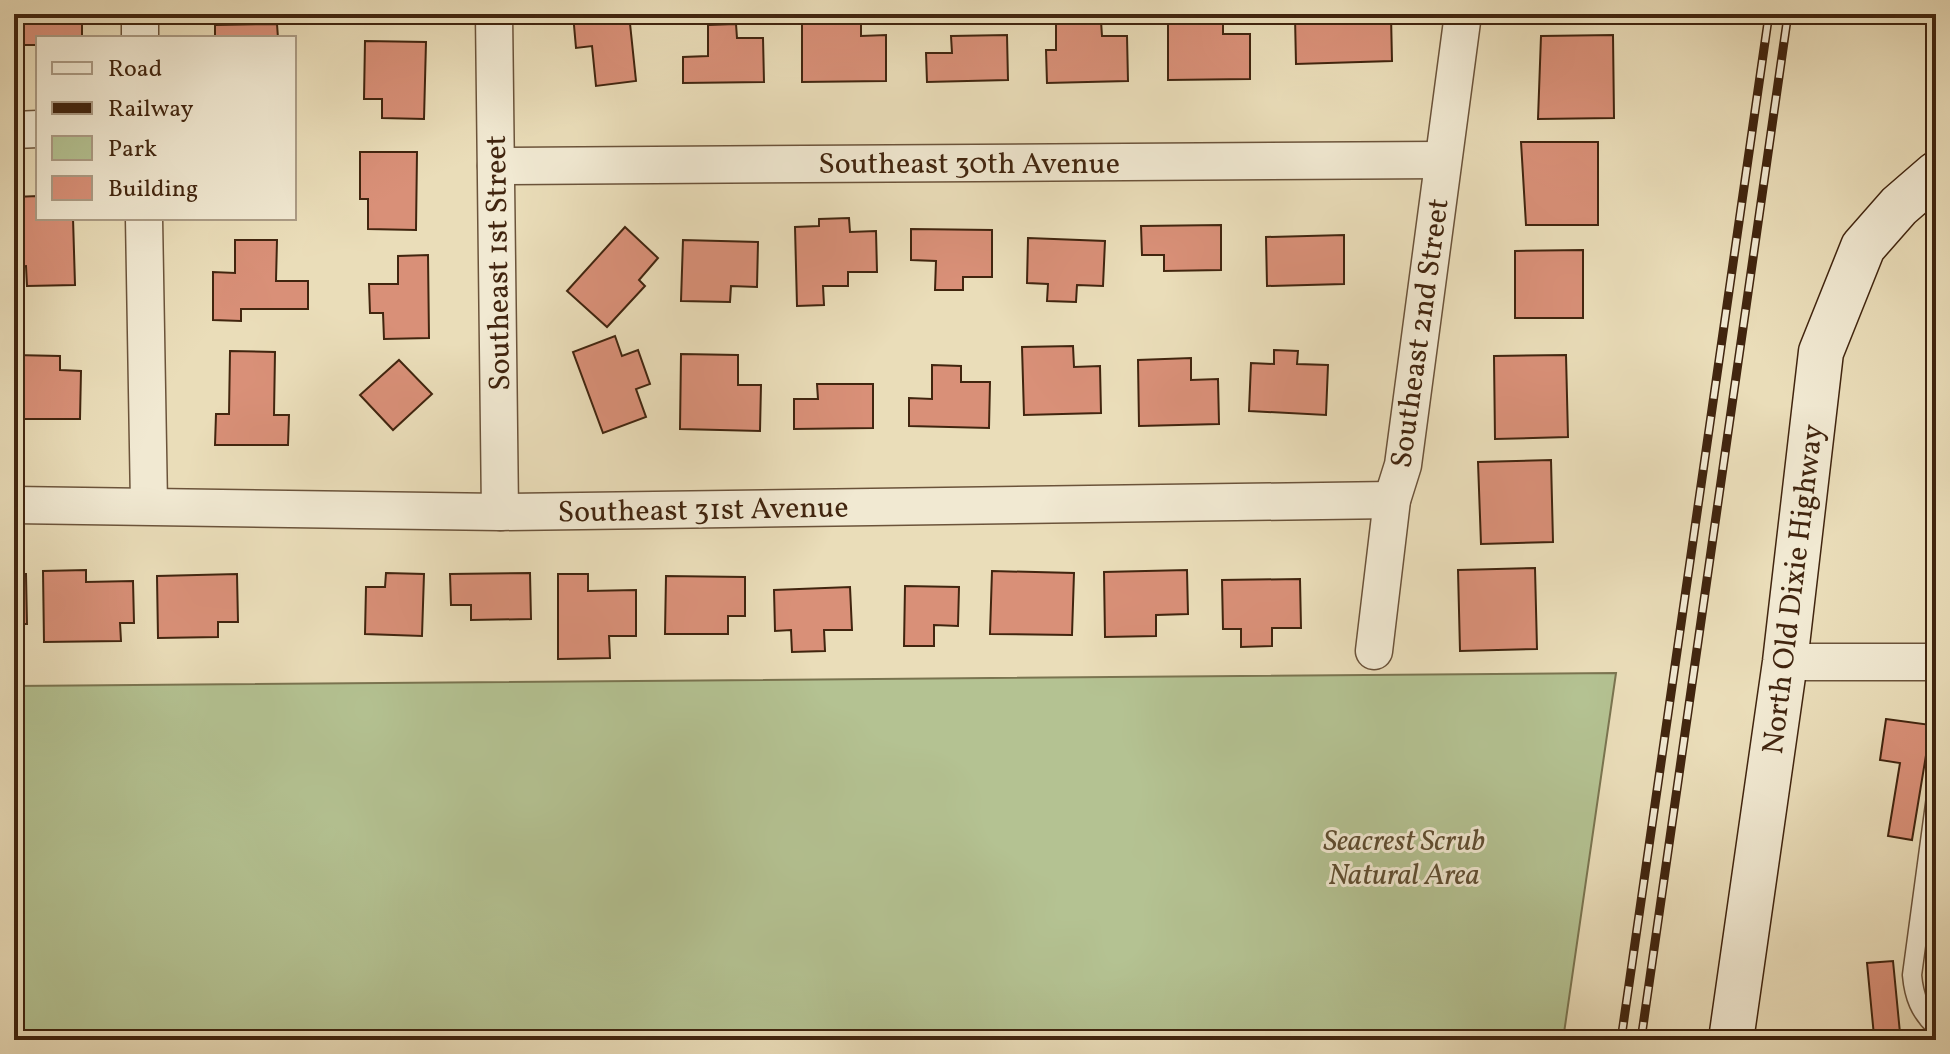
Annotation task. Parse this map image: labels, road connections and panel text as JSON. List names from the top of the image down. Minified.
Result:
{"streets":{"street":["Southeast 30th Avenue","Southeast 1st Street","Southeast 2nd Street","Southeast 31st Avenue","North Old Dixie Highway"]},"crossings":[["Southeast 30th Avenue","Southeast 1st Street"],["Southeast 30th Avenue","Southeast 2nd Street"],["Southeast 1st Street","Southeast 31st Avenue"],["Southeast 2nd Street","Southeast 31st Avenue"]],"parks":["Seacrest Scrub Natural Area"],"legend":["Road","Railway","Park","Building"]}
